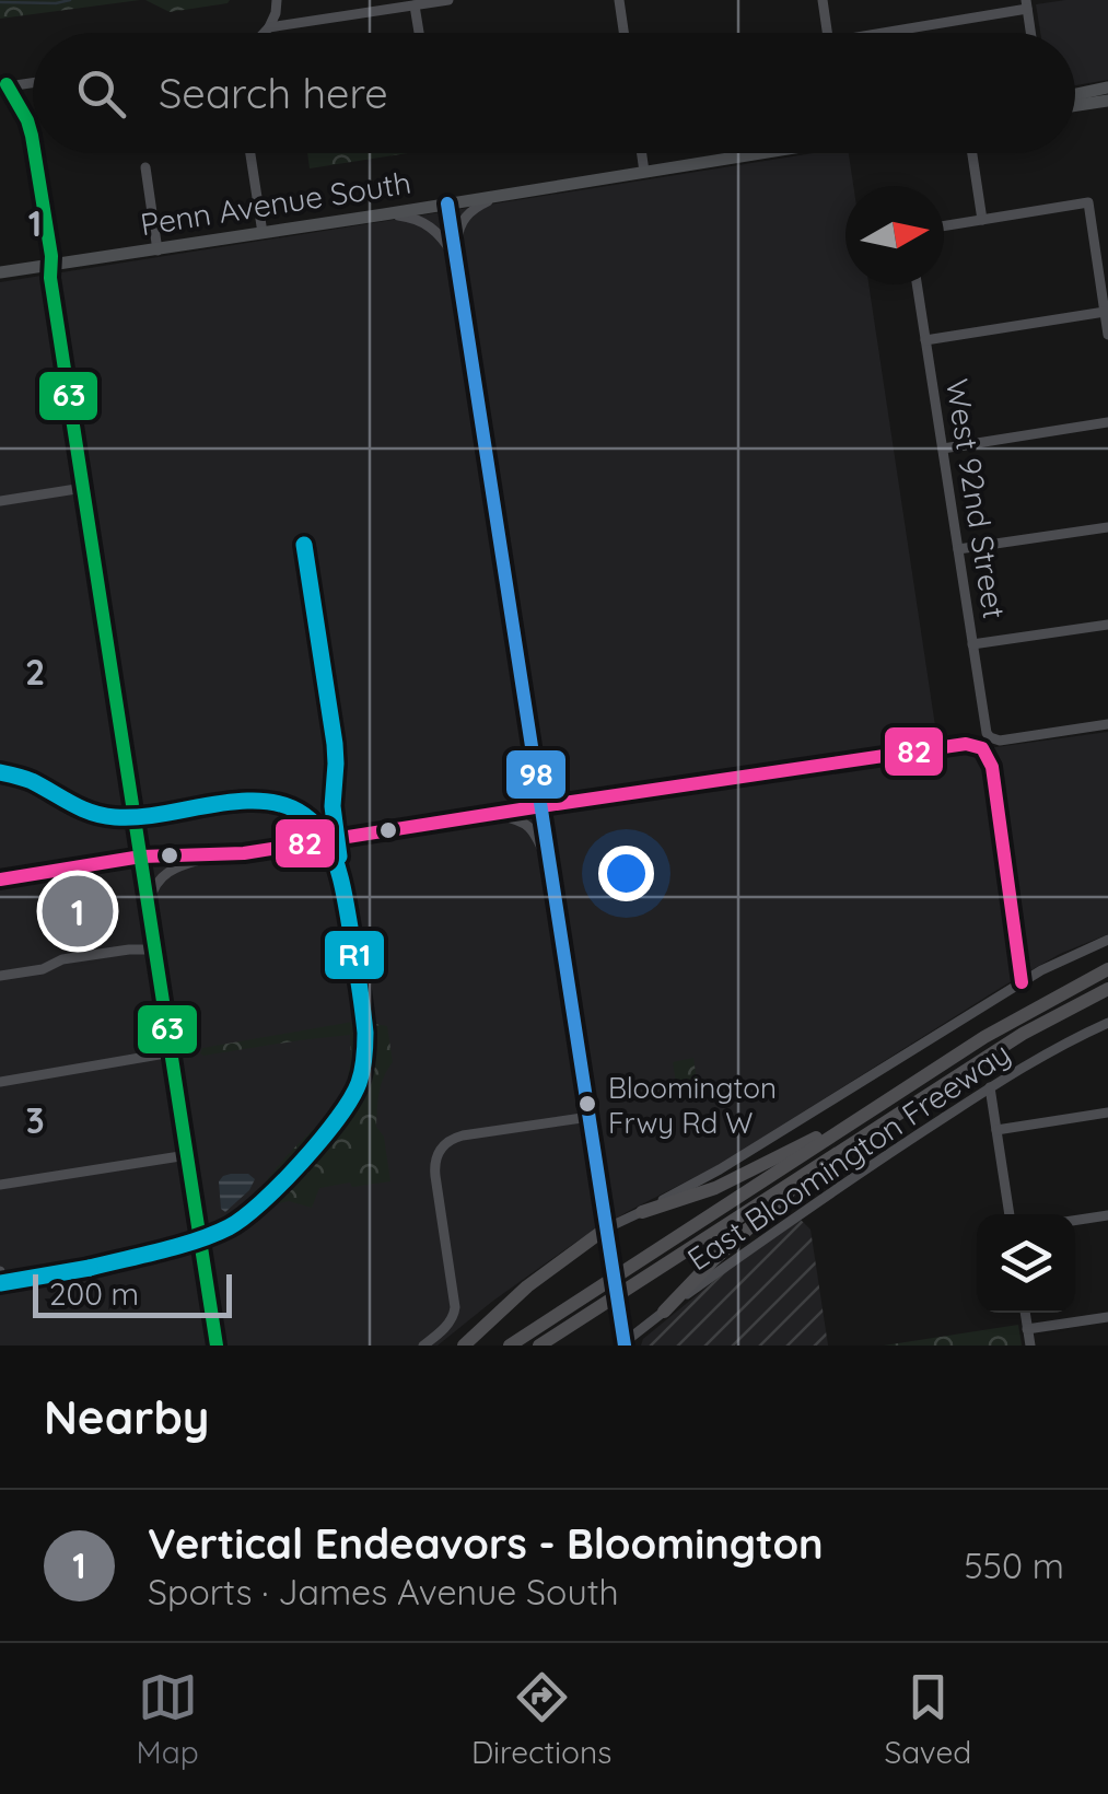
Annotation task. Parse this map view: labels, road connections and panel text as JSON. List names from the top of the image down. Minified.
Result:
{"streets":{"main road":["Penn Avenue South"],"street":["West 92nd Street","East Bloomington Freeway"]},"places":["Bloomington Frwy Rd W"],"lines":["transit line 63","transit line 98","transit line R1","transit line 82"],"scale_bar":"200 m","north":"right","page":{"search":"Search here","pins":"1","scale":"200 m","heading":"Nearby","list":[{"mark":"1","name":"Vertical Endeavors - Bloomington","note":"Sports · James Avenue South","value":"550 m"}],"nav":["Map","Directions","Saved"]},"grid":{"rows":["1","2","3"]}}
